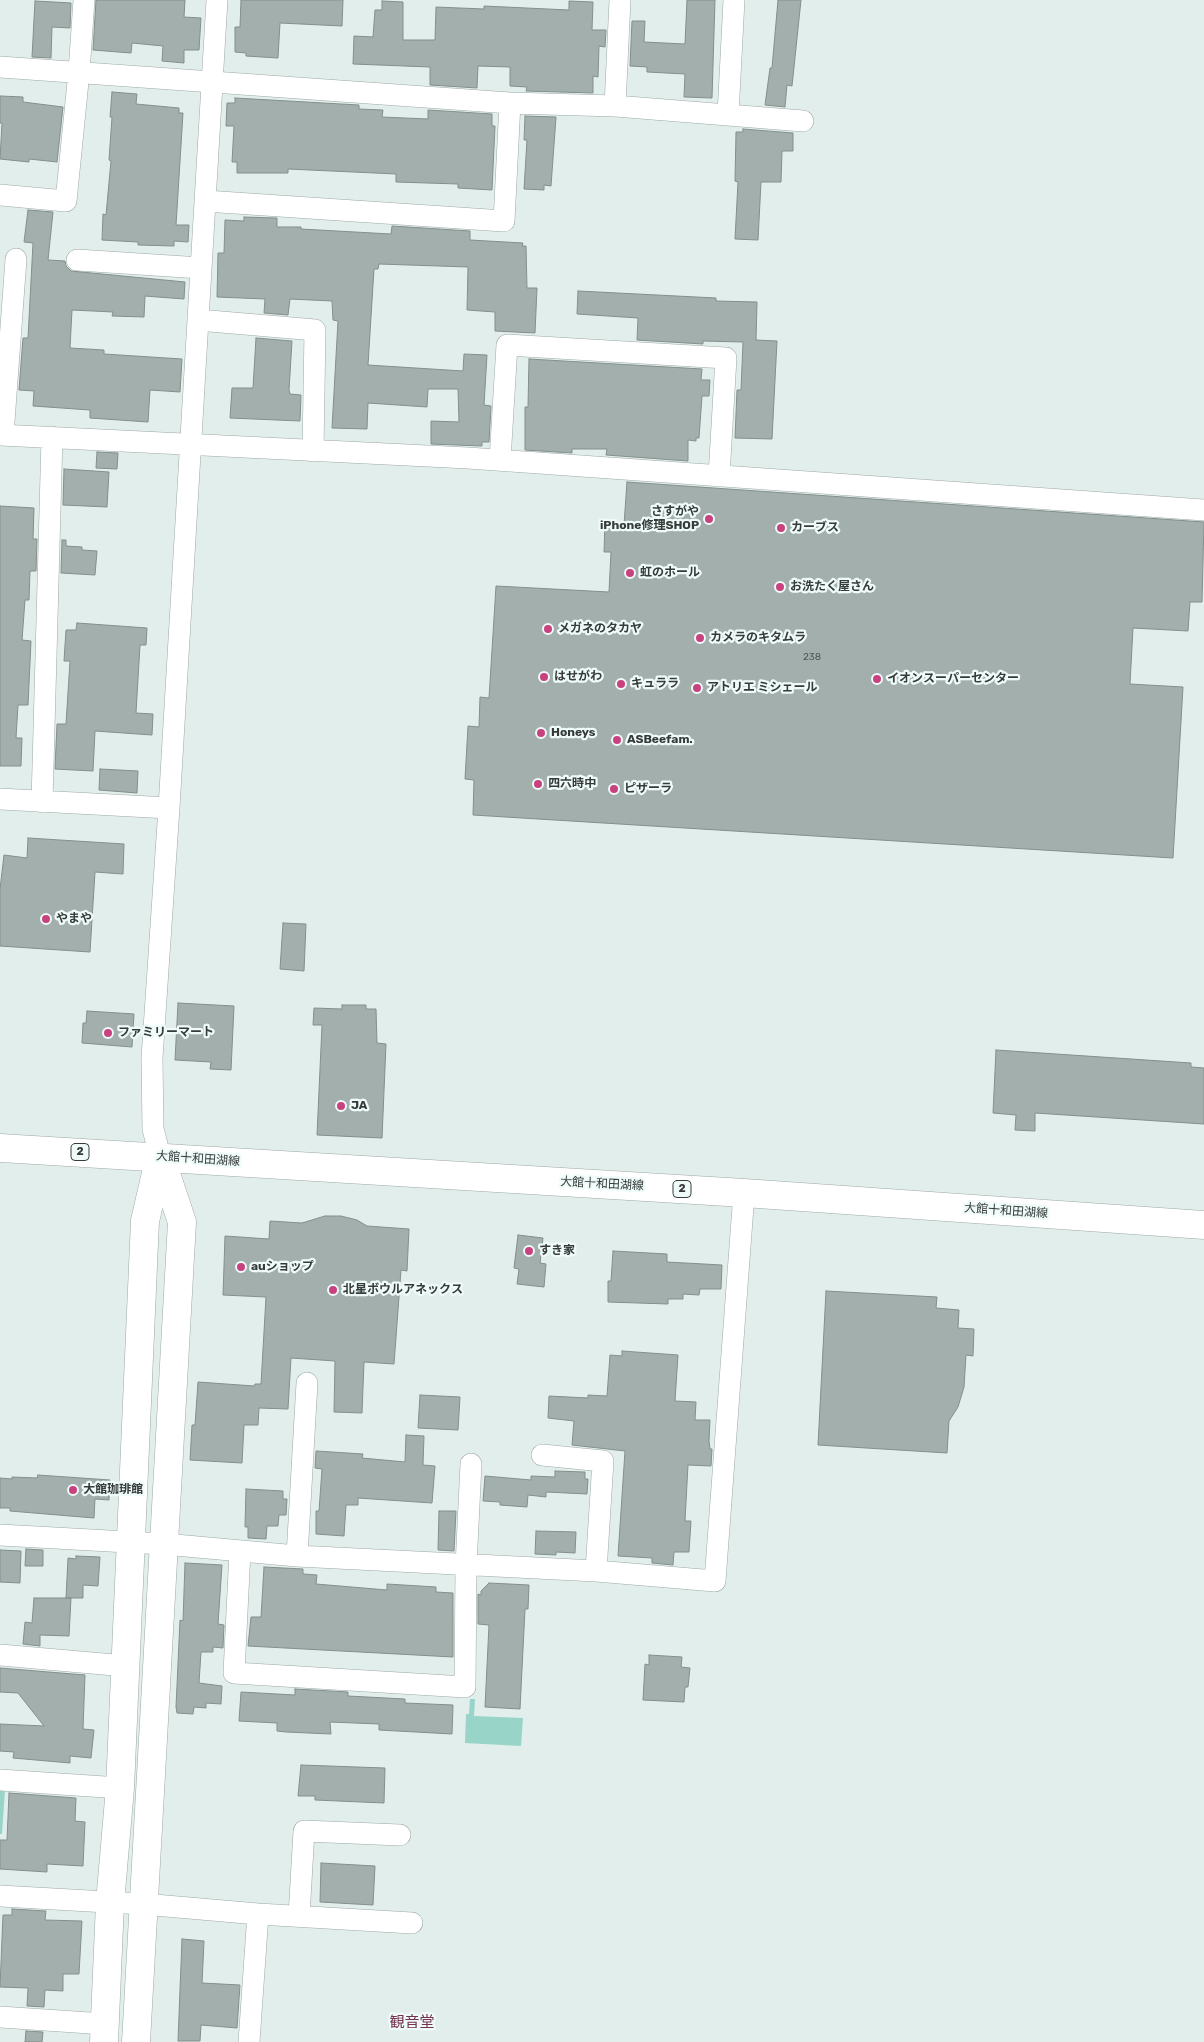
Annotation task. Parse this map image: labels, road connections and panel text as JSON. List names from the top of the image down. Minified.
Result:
{"streets":{"street":["2","大館十和田湖線"]},"districts":["観音堂"],"places":["さすがや iPhone修理SHOP","カーブス","虹のホール","お洗たく屋さん","メガネのタカヤ","カメラのキタムラ","はせがわ","イオンスーパーセンター","キュララ","アトリエ ミシェール","Honeys","ASBeefam.","四六時中","ピザーラ","やまや","ファミリーマート","JA","すき家","auショップ","北星ボウルアネックス","大館珈琲館"],"house_numbers":["238"]}
